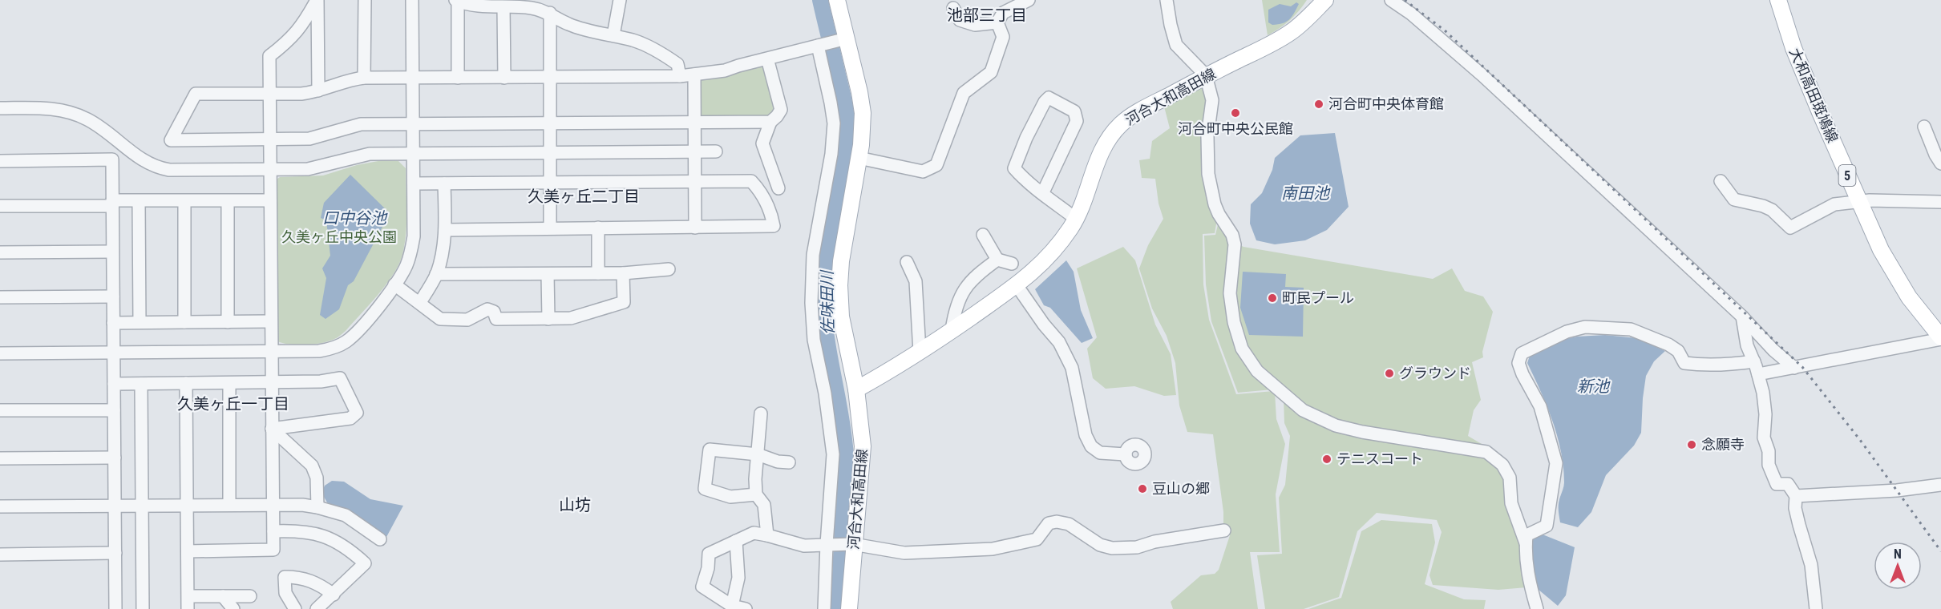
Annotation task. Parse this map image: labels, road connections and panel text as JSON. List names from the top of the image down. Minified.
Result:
{"streets":{"main road":["大和高田斑鳩線","河合大和高田線","5"]},"districts":["池部三丁目","久美ヶ丘二丁目","久美ヶ丘一丁目","山坊"],"water":["南田池","口中谷池","佐味田川","新池"],"parks":["久美ヶ丘中央公園"],"places":["河合町中央体育館","河合町中央公民館","町民プール","グラウンド","念願寺","テニスコート","豆山の郷"],"north":"top"}
